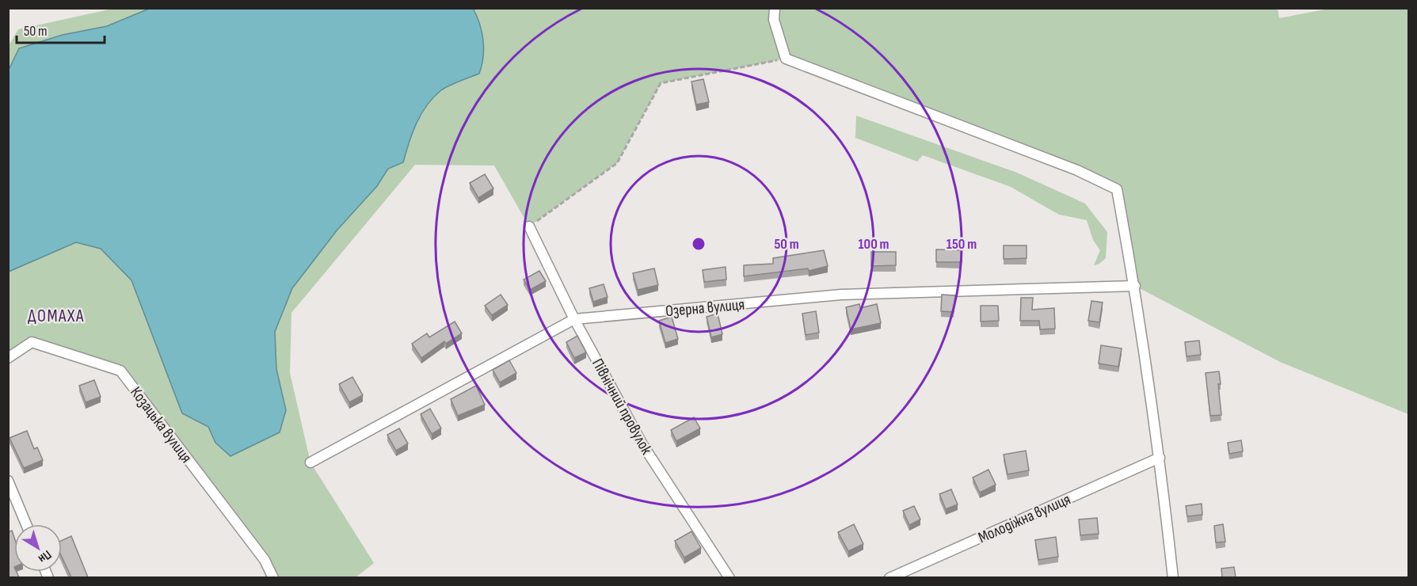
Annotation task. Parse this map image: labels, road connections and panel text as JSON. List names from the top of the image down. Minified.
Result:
{"streets":{"street":["Озерна вулиця","Північний провулок","Козацька вулиця","Молодіжна вулиця"]},"crossings":[["Озерна вулиця","Північний провулок"]],"districts":["ДОМАХА"],"scale_bar":"50 m","north":"bottom right","rings":["50 m","100 m","150 m"]}
